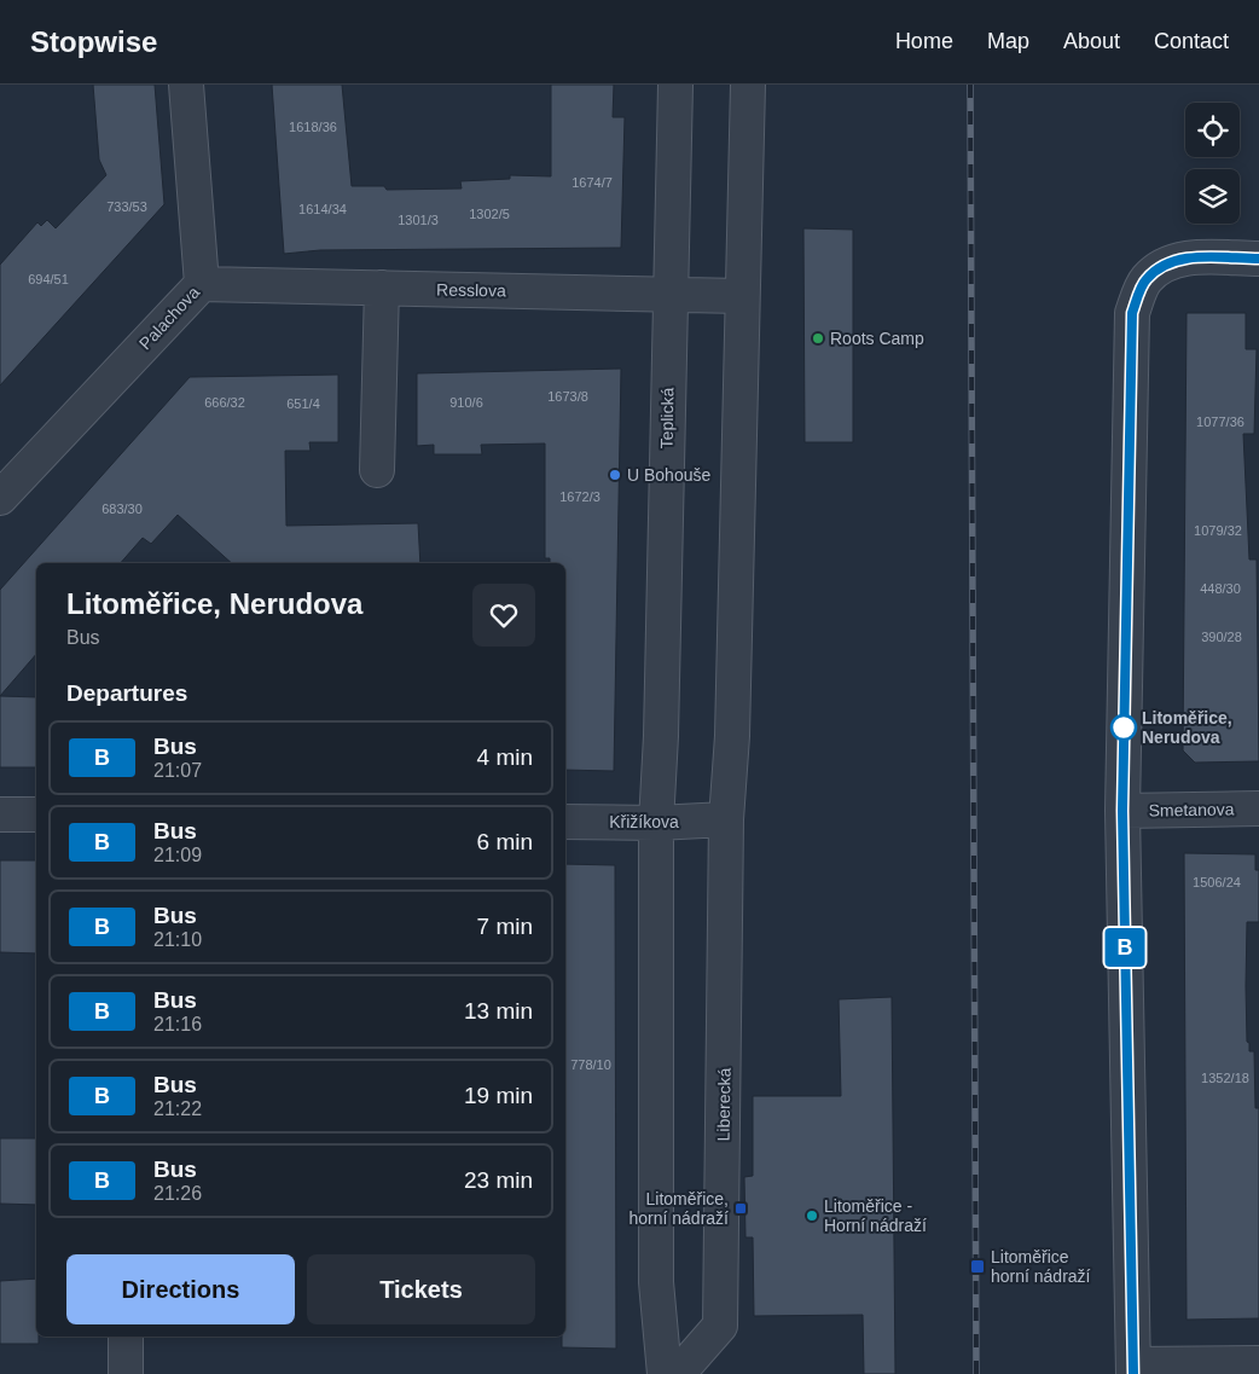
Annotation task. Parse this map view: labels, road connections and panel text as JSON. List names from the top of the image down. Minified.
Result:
{"streets":{"street":["Resslova","Palachova","Teplická","Smetanova","Křižíkova","Liberecká"]},"crossings":[["Resslova","Palachova"],["Resslova","Teplická"],["Teplická","Křižíkova"],["Křižíkova","Liberecká"]],"places":{"other":["Roots Camp","U Bohouše","Litoměřice, Nerudova","Litoměřice - Horní nádraží"],"transit":["Litoměřice, horní nádraží","Litoměřice horní nádraží"]},"lines":["bus line B"],"house_numbers":["1618/36","1674/7","733/53","1614/34","1302/5","1301/3","694/51","1673/8","666/32","910/6","651/4","1077/36","1672/3","683/30","1079/32","448/30","390/28","1506/24","778/10","1352/18"],"page":{"header":"Stopwise","nav":["Home","Map","About","Contact"],"on_map":"B","heading":[["Litoměřice, Nerudova","Bus"],"Departures"],"list":[{"mark":"B","name":"Bus","note":"21:07","value":"4 min"},{"mark":"B","name":"Bus","note":"21:09","value":"6 min"},{"mark":"B","name":"Bus","note":"21:10","value":"7 min"},{"mark":"B","name":"Bus","note":"21:16","value":"13 min"},{"mark":"B","name":"Bus","note":"21:22","value":"19 min"},{"mark":"B","name":"Bus","note":"21:26","value":"23 min"}],"buttons":["Directions","Tickets"]}}
